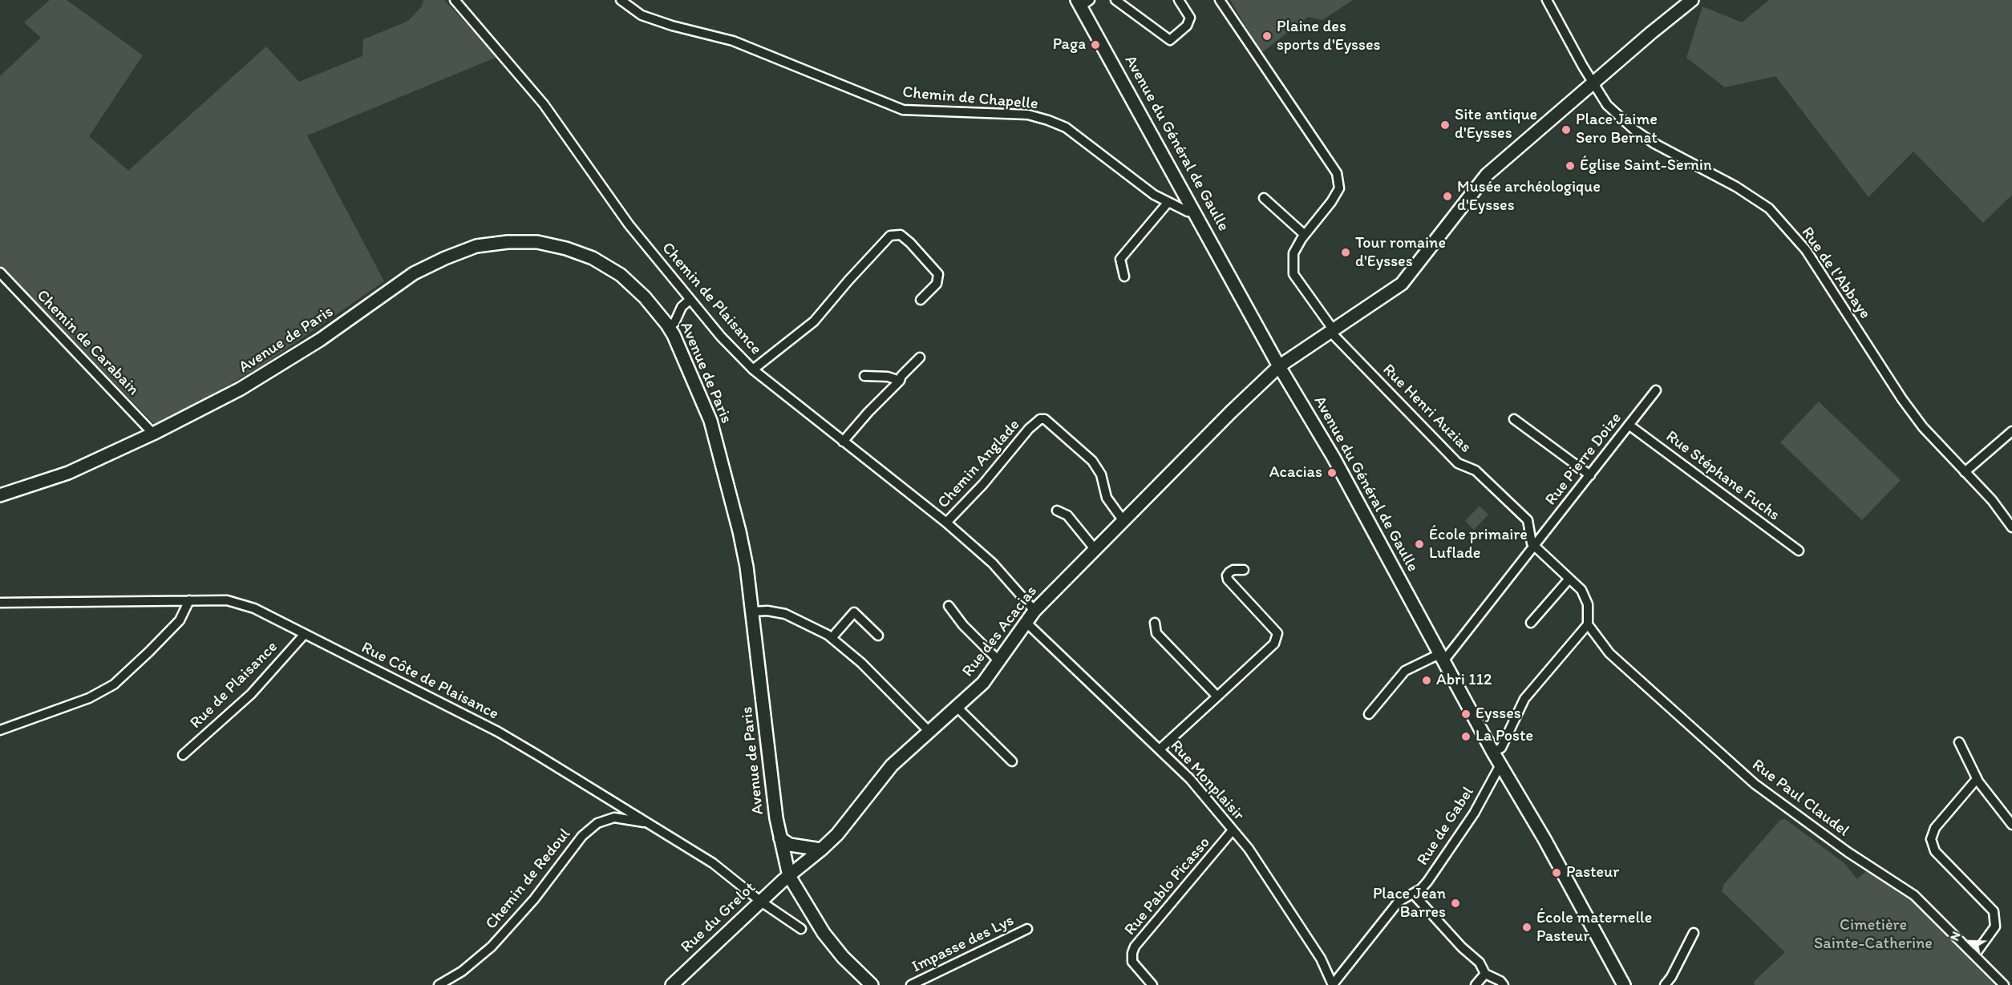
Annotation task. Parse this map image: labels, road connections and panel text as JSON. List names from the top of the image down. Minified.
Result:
{"streets":{"main road":["Avenue du Général de Gaulle","Avenue de Paris","Rue des Acacias","Rue du Grelot"],"street":["Chemin de Chapelle","Rue de l'Abbaye","Chemin de Plaisance","Chemin de Carabain","Rue Henri Auzias","Rue Pierre Doize","Chemin Anglade","Rue Stéphane Fuchs","Rue Côte de Plaisance","Rue de Plaisance","Rue Monplaisir","Rue Paul Claudel","Rue de Gabel","Chemin de Redoul","Rue Pablo Picasso","Impasse des Lys"]},"crossings":[["Chemin de Chapelle","Avenue du Général de Gaulle"],["Avenue du Général de Gaulle","Rue Pierre Doize"],["Avenue du Général de Gaulle","Rue des Acacias"],["Avenue du Général de Gaulle","Rue de Gabel"],["Rue de l'Abbaye","Rue des Acacias"],["Chemin de Plaisance","Chemin Anglade"],["Chemin de Plaisance","Rue des Acacias"],["Avenue de Paris","Chemin de Carabain"],["Avenue de Paris","Rue des Acacias"],["Avenue de Paris","Rue du Grelot"],["Rue Henri Auzias","Rue Pierre Doize"],["Rue Henri Auzias","Rue des Acacias"],["Rue Pierre Doize","Rue Stéphane Fuchs"],["Chemin Anglade","Rue des Acacias"],["Rue des Acacias","Rue Monplaisir"],["Rue des Acacias","Rue du Grelot"],["Rue Côte de Plaisance","Rue de Plaisance"],["Rue Côte de Plaisance","Chemin de Redoul"],["Rue Côte de Plaisance","Rue du Grelot"],["Rue Monplaisir","Rue de Gabel"],["Rue Monplaisir","Rue Pablo Picasso"]],"parks":["Cimetière Sainte-Catherine"],"places":["Plaine des sports d'Eysses","Paga","Site antique d'Eysses","Place Jaime Sero Bernat","Église Saint-Sernin","Musée archéologique d'Eysses","Tour romaine d'Eysses","Acacias","École primaire Luflade","Abri 112","Eysses","La Poste","Pasteur","Place Jean Barres","École maternelle Pasteur"],"north":"top left"}
